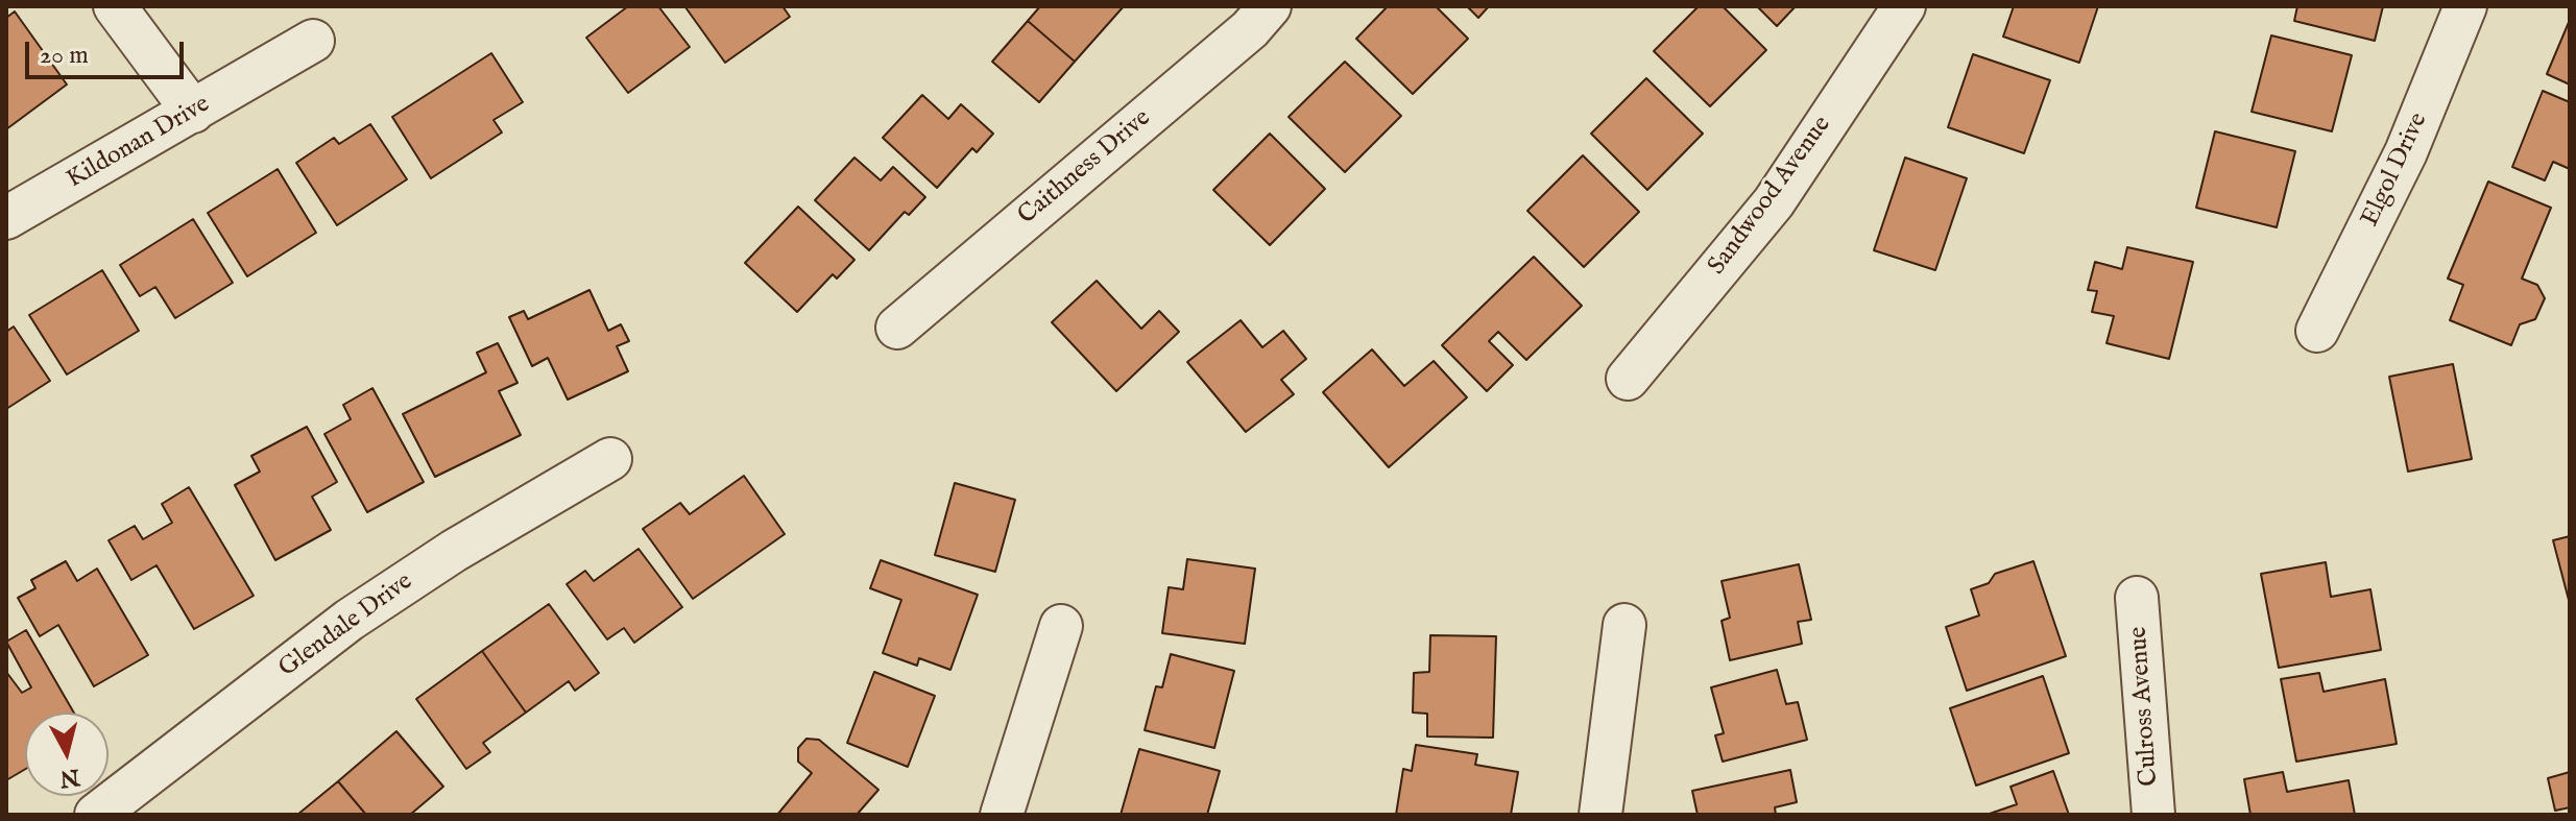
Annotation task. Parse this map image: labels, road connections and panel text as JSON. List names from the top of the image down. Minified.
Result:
{"streets":{"street":["Kildonan Drive","Caithness Drive","Elgol Drive","Sandwood Avenue","Glendale Drive","Culross Avenue"]},"scale_bar":"20 m","north":"bottom"}
